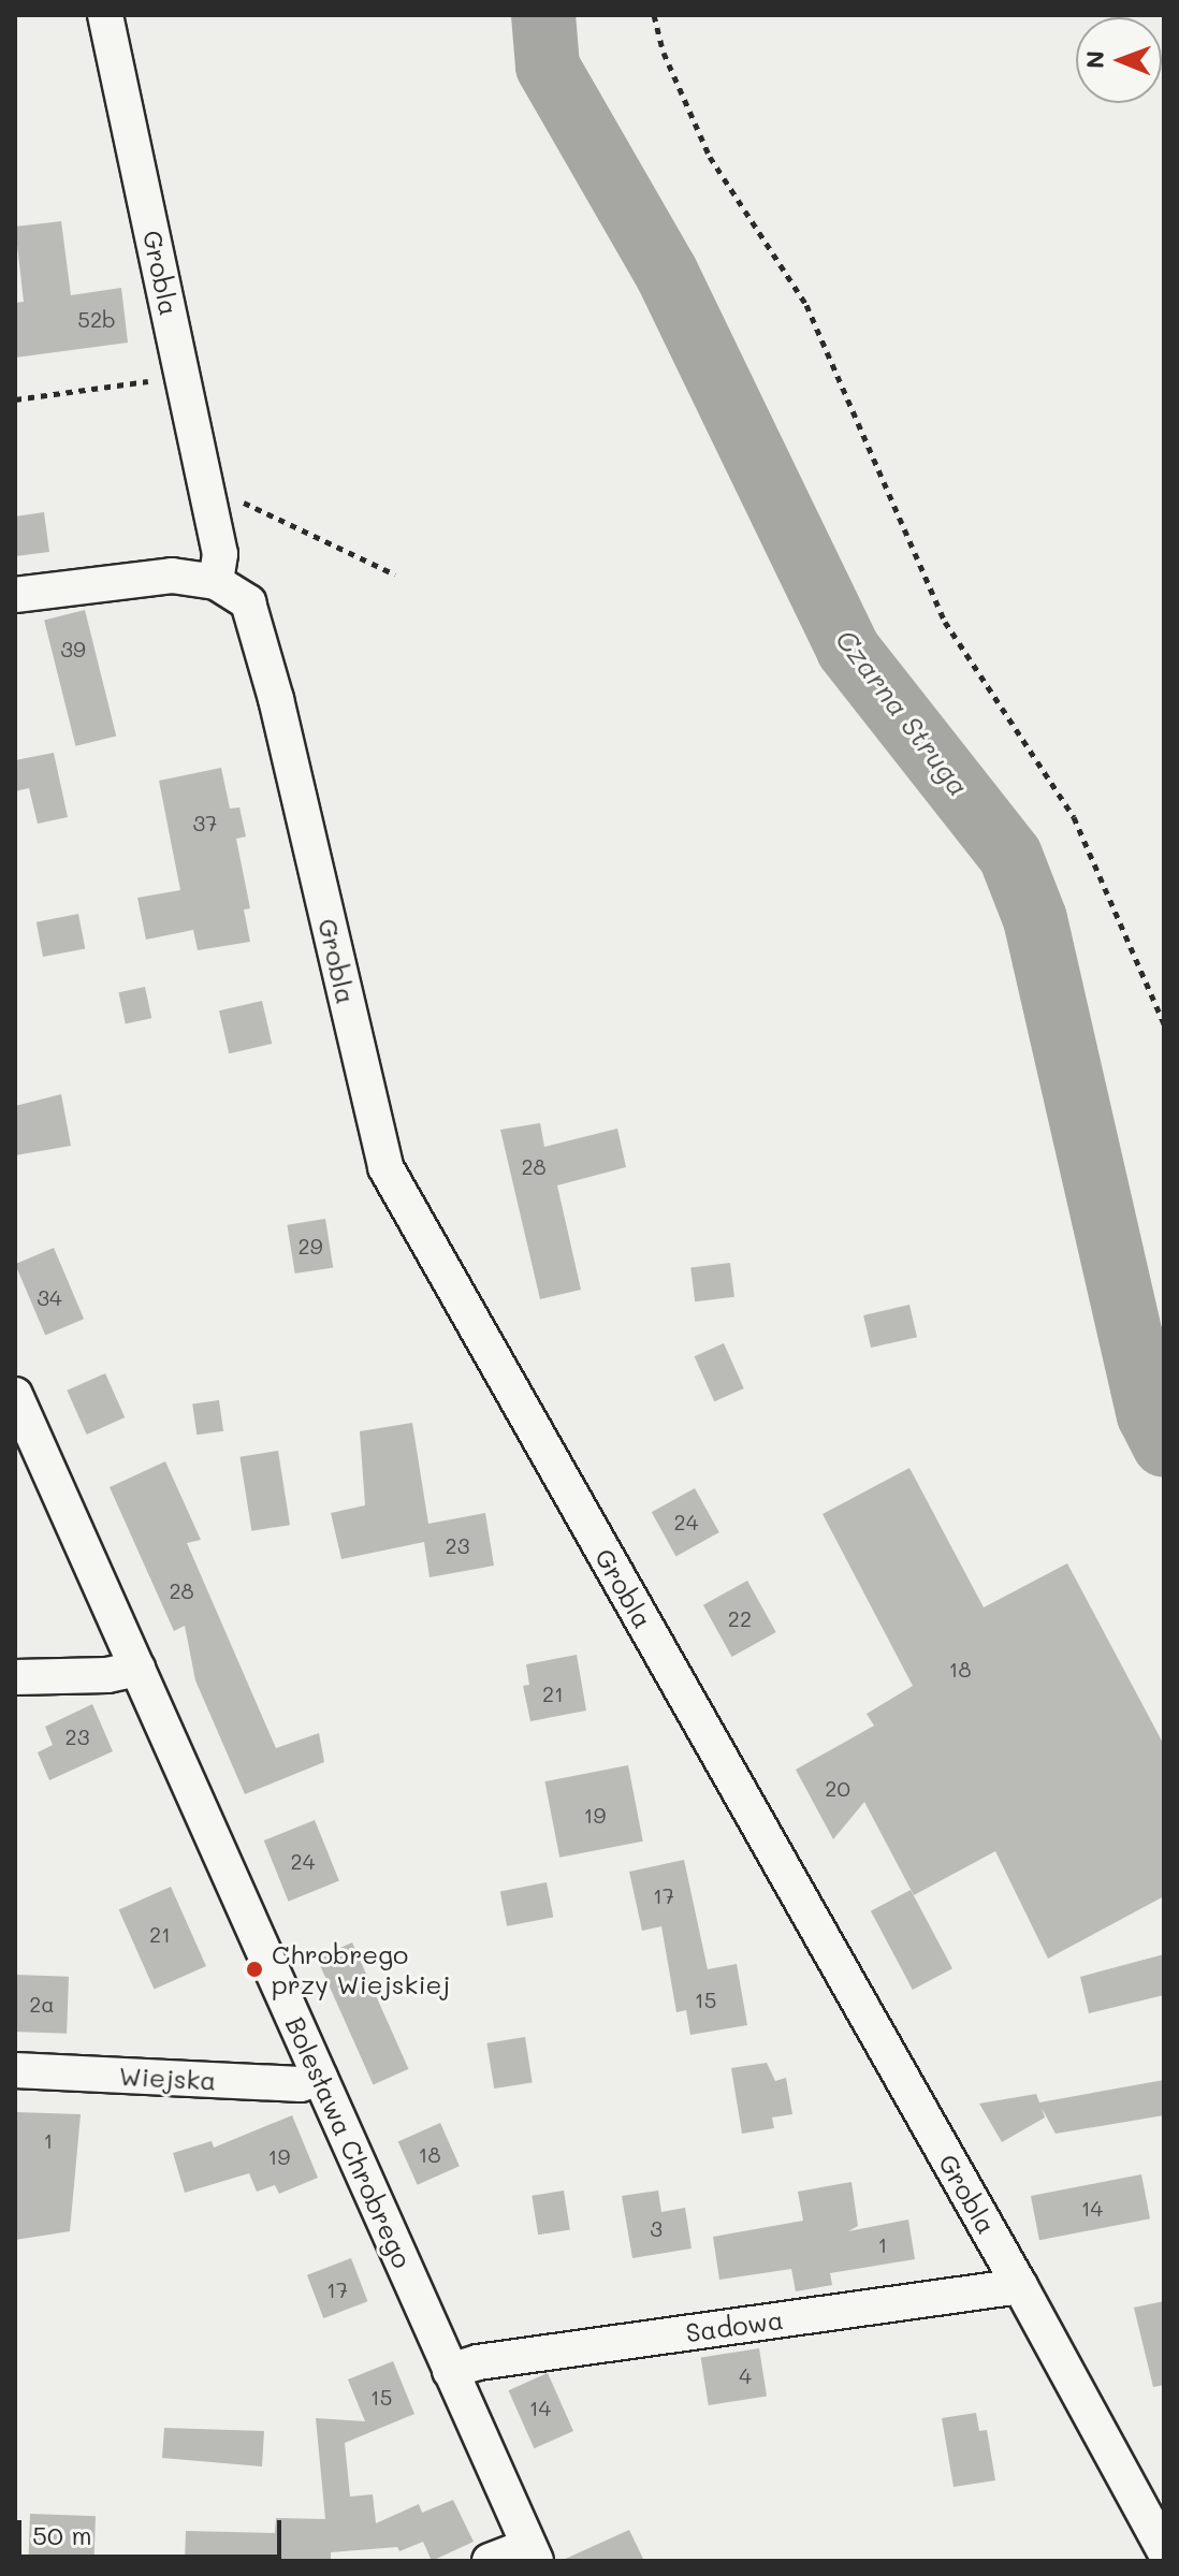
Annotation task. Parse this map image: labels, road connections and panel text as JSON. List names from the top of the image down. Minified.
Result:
{"streets":{"street":["Grobla","Wiejska","Bolesława Chrobrego","Sadowa"]},"crossings":[["Grobla","Sadowa"],["Wiejska","Bolesława Chrobrego"],["Bolesława Chrobrego","Sadowa"]],"water":["Czarna Struga"],"places":["Chrobrego przy Wiejskiej"],"house_numbers":["52b","39","37","28","29","34","24","23","28","22","18","21","23","20","19","24","17","21","15","2a","1","18","19","14","3","1","17","4","15","14"],"scale_bar":"50 m","north":"left"}
